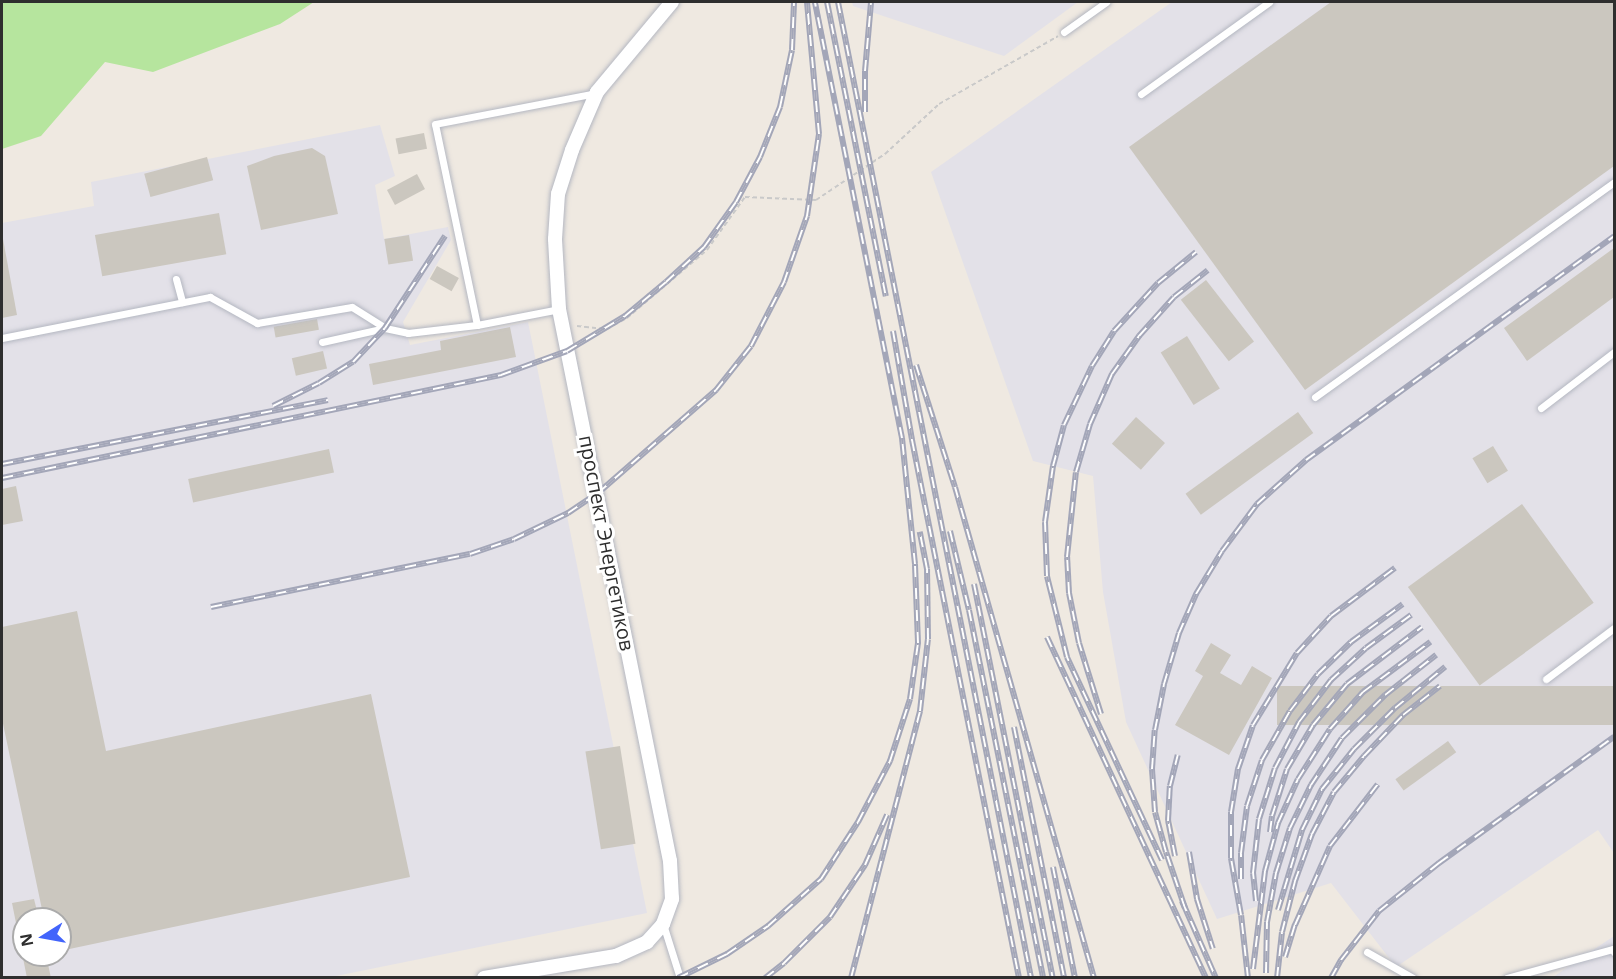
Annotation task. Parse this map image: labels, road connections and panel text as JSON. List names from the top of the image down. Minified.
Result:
{"streets":{"street":["проспект Энергетиков"]},"north":"left"}
